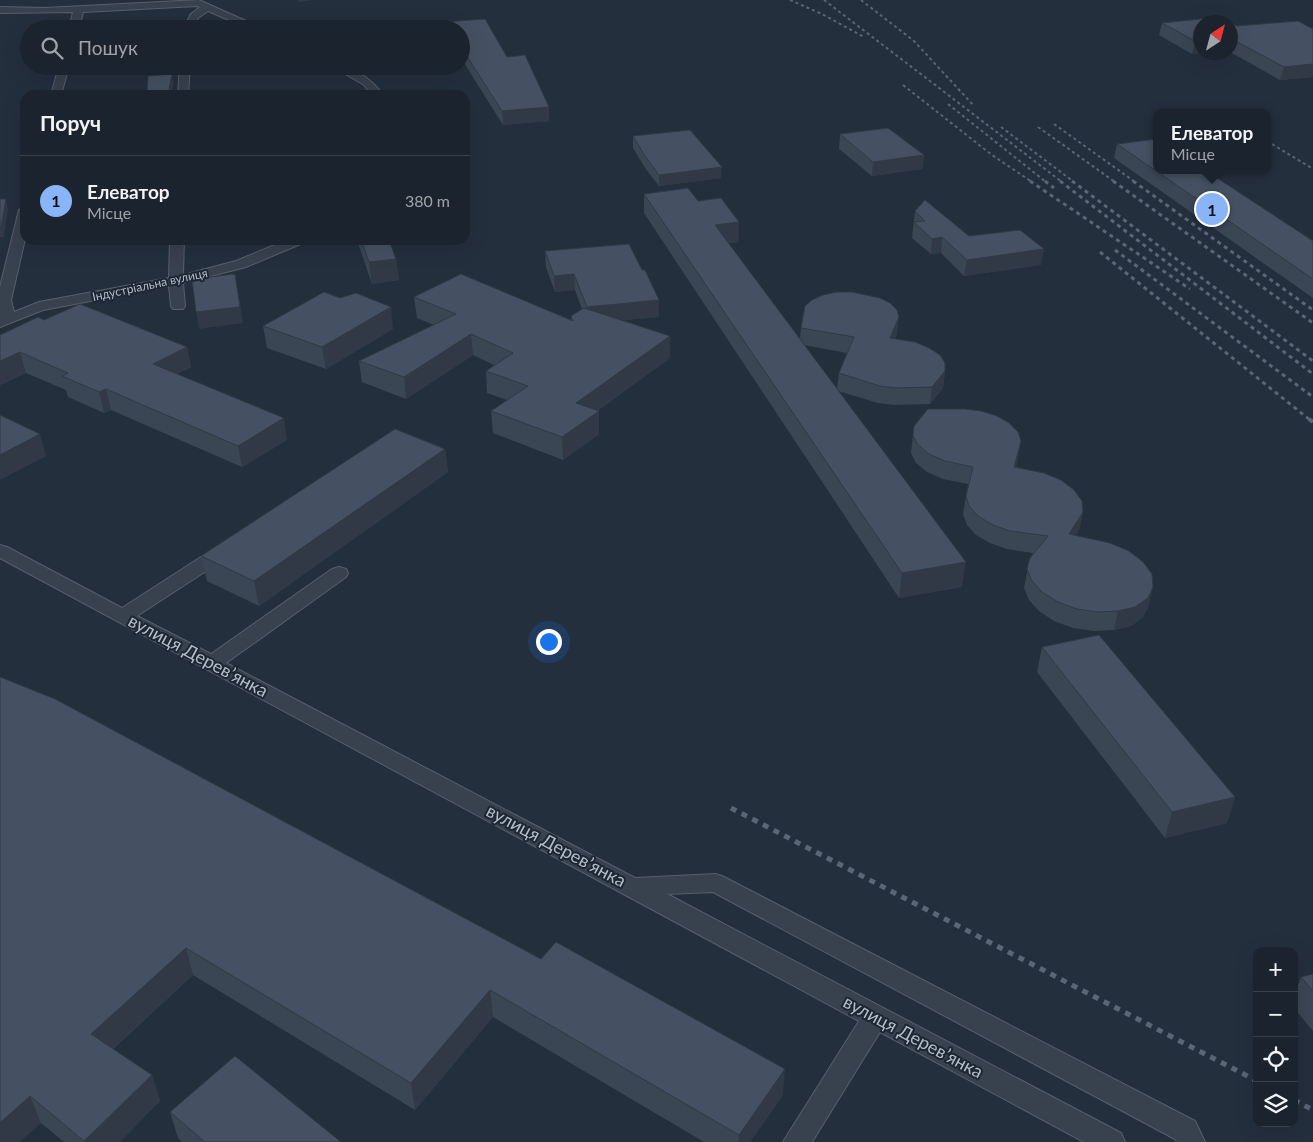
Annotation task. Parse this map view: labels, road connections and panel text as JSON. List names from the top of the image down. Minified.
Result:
{"streets":{"street":["Індустріальна вулиця","вулиця Деревʼянка"]},"north":"top right","page":{"search":"Пошук","heading":"Поруч","popup":["Елеватор","Місце"],"list":[{"mark":"1","name":"Елеватор","note":"Місце","value":"380 m"}],"pins":"1","map_buttons":["+","−"]}}
